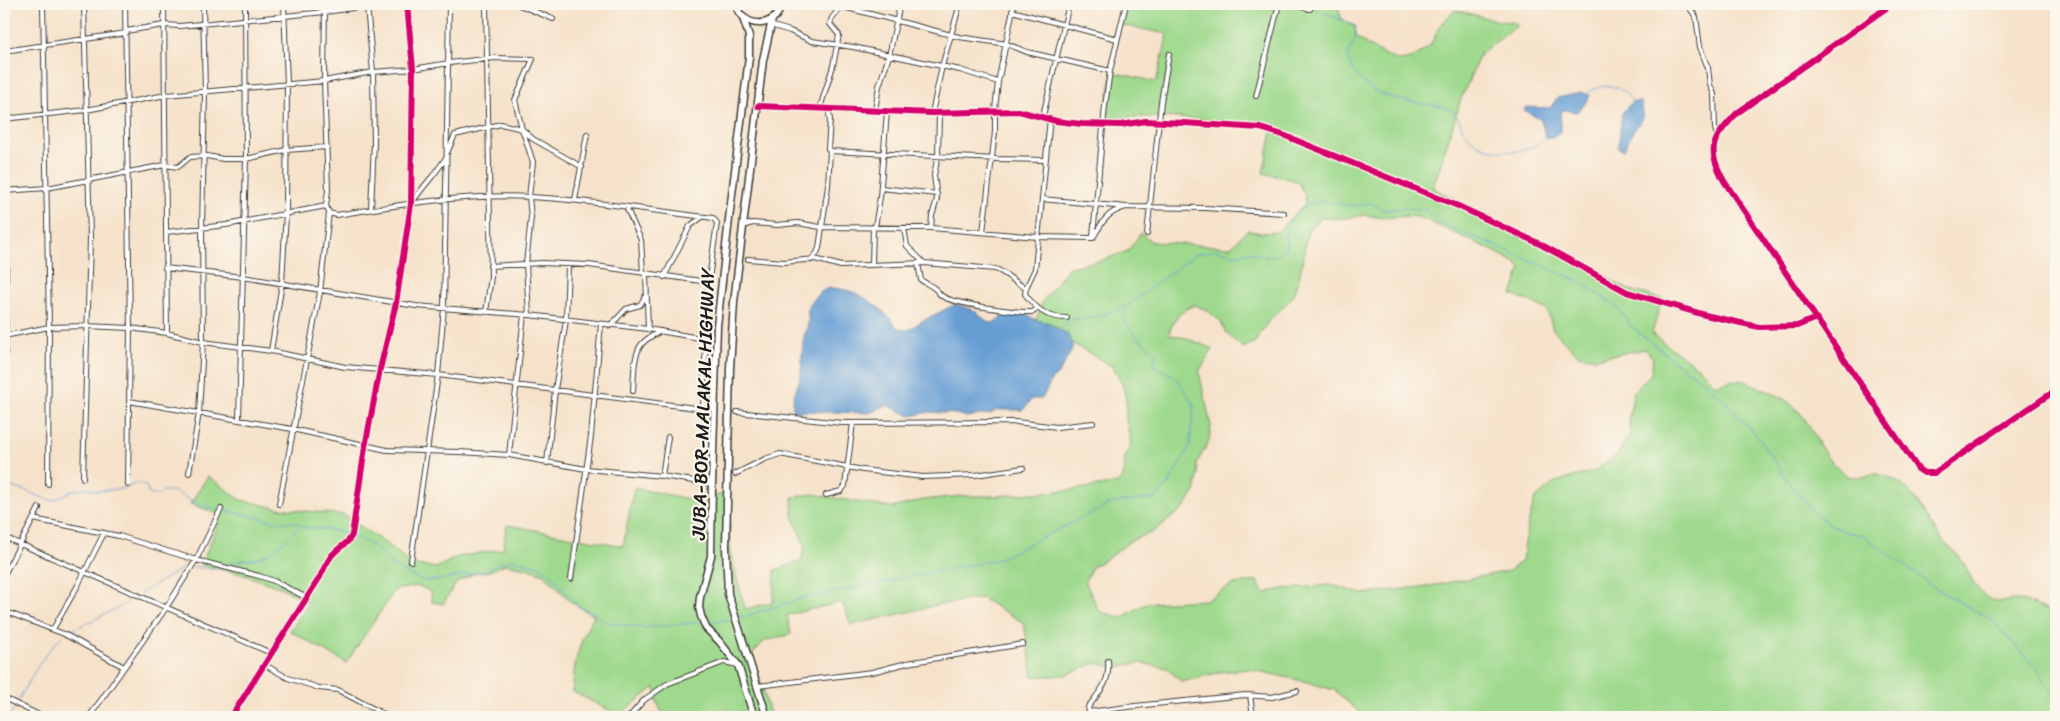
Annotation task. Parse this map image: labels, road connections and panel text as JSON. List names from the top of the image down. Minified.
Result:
{"streets":{"highway":["JUBA-BOR-MALAKAL HIGHWAY"]}}
